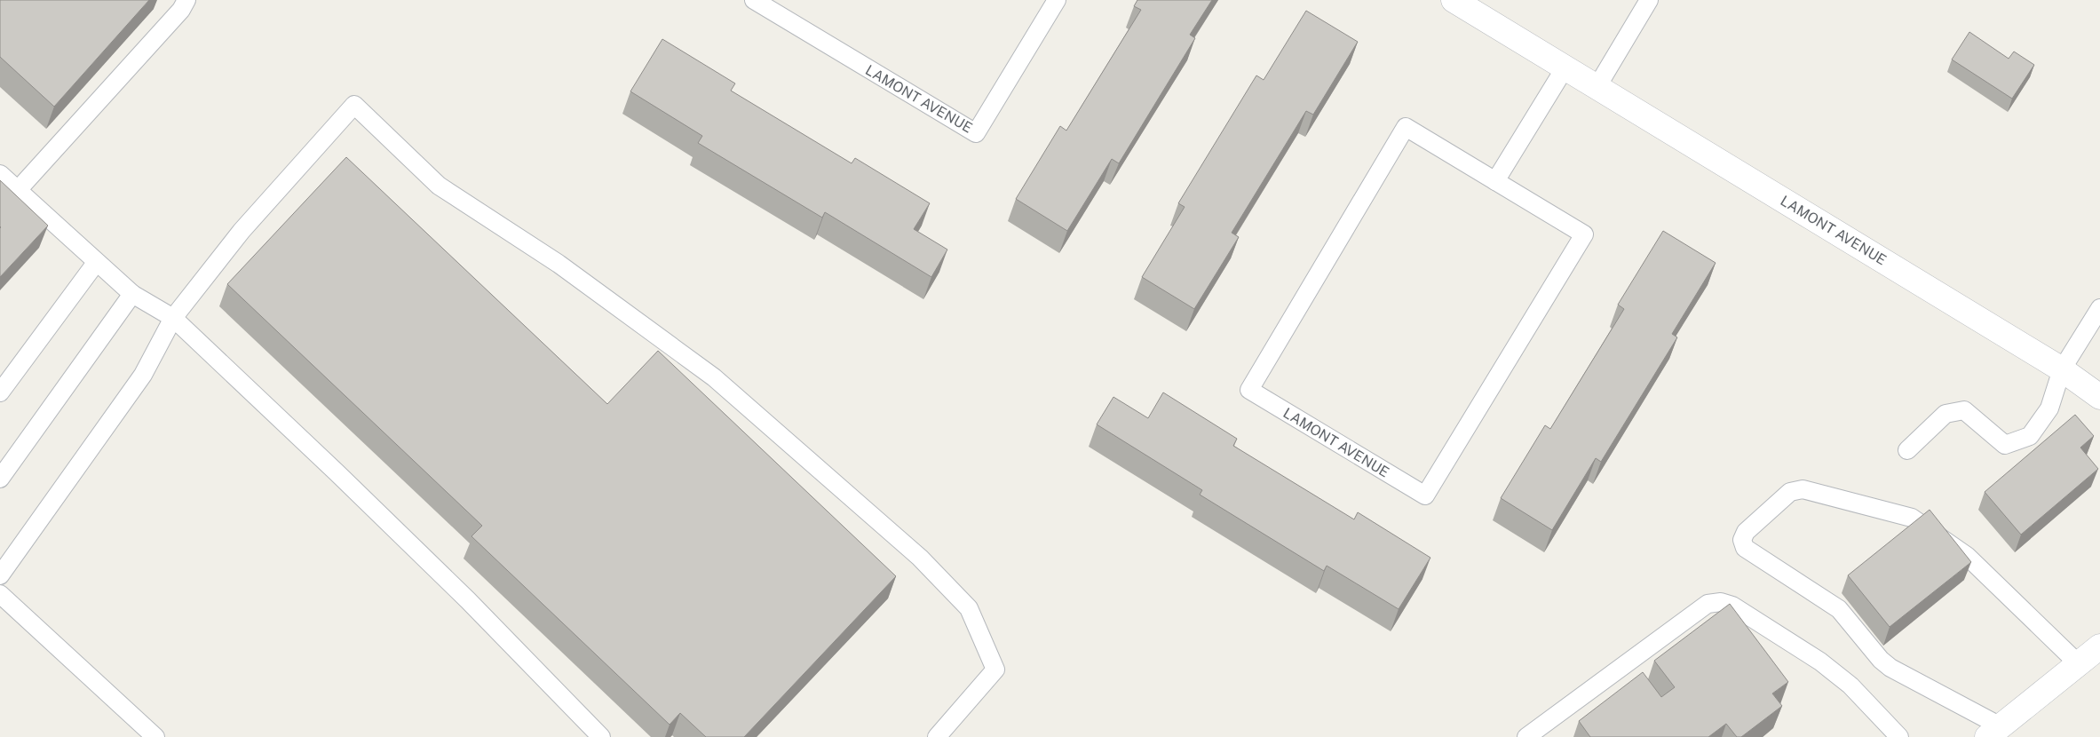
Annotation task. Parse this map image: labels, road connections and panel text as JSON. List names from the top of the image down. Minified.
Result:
{"streets":{"street":["LAMONT AVENUE"]}}
